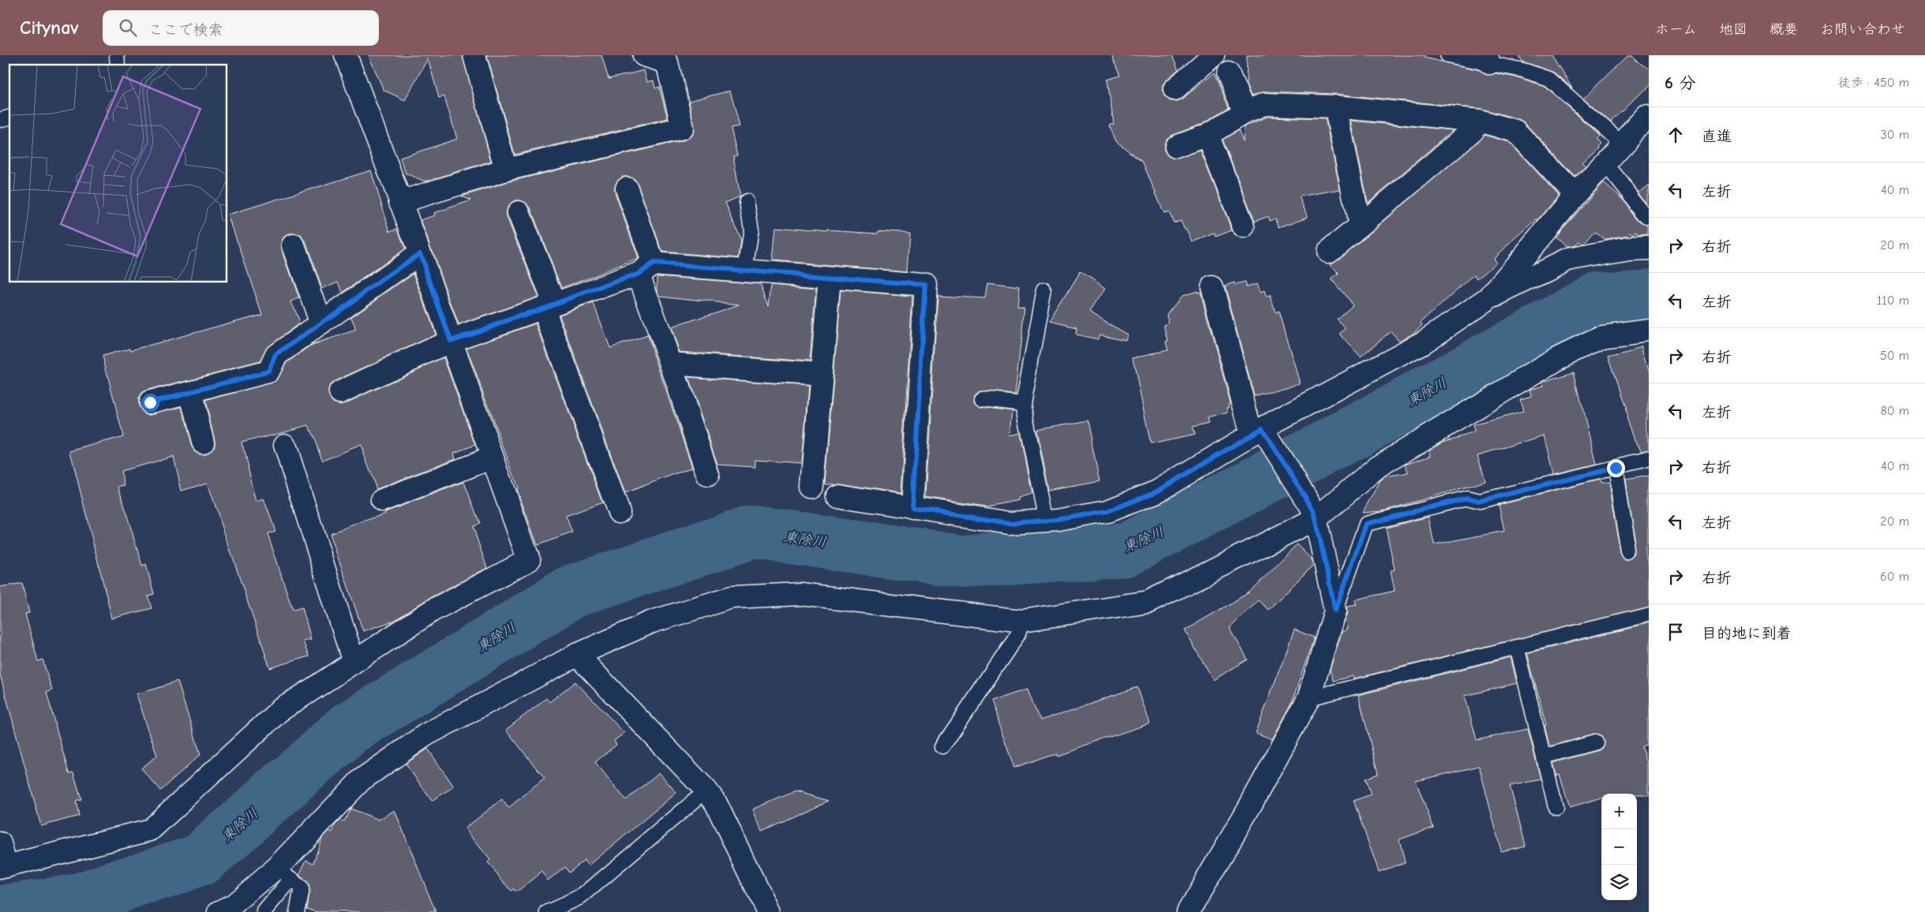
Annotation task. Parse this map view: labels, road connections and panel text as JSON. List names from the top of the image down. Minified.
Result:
{"water":["東除川"],"page":{"header":"Citynav","search":"ここで検索","nav":["ホーム","地図","概要","お問い合わせ"],"heading":["6 分","徒歩 · 450 m"],"list":[["直進","30 m"],["左折","40 m"],["右折","20 m"],["左折","110 m"],["右折","50 m"],["左折","80 m"],["右折","40 m"],["左折","20 m"],["右折","60 m"],"目的地に到着"],"map_buttons":["+","−"]}}
